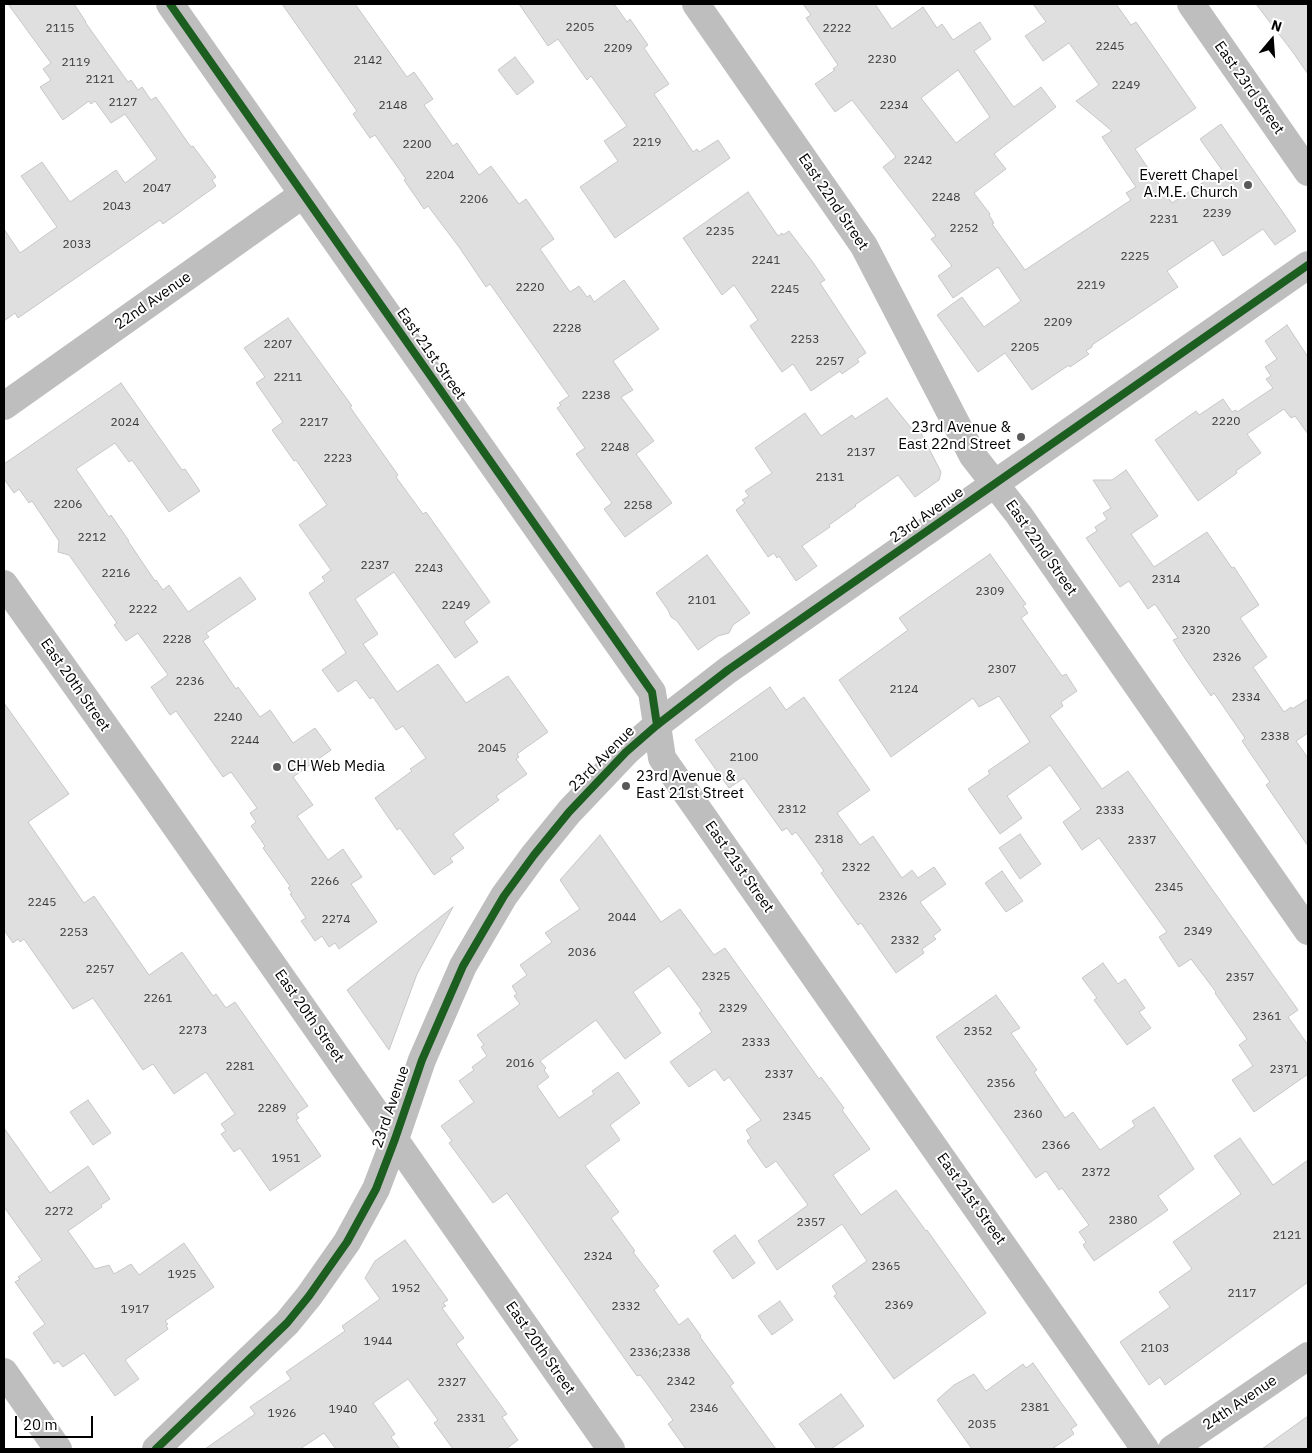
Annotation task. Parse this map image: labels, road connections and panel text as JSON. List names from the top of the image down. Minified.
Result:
{"streets":{"street":["East 23rd Street","East 22nd Street","22nd Avenue","East 21st Street","23rd Avenue","East 20th Street","24th Avenue"]},"crossings":[["East 22nd Street","23rd Avenue"],["22nd Avenue","East 21st Street"],["East 21st Street","23rd Avenue"],["23rd Avenue","East 20th Street"]],"places":["Everett Chapel A.M.E. Church","23rd Avenue & East 22nd Street","CH Web Media","23rd Avenue & East 21st Street"],"house_numbers":["2205","2115","2222","2245","2209","2230","2142","2119","2121","2249","2127","2148","2234","2219","2200","2242","2204","2047","2248","2206","2043","2239","2231","2252","2235","2033","2225","2241","2219","2220","2245","2209","2228","2253","2207","2205","2257","2211","2238","2220","2024","2217","2248","2137","2223","2131","2206","2258","2212","2237","2243","2216","2314","2309","2101","2249","2222","2320","2228","2326","2307","2236","2124","2334","2240","2338","2244","2045","2100","2312","2333","2318","2337","2322","2266","2345","2326","2245","2044","2274","2349","2253","2332","2036","2257","2325","2357","2261","2329","2361","2273","2352","2333","2016","2281","2371","2337","2356","2289","2360","2345","2366","1951","2372","2272","2380","2357","2121","2324","2365","1925","1952","2117","2369","2332","1917","1944","2103","2336;2338","2342","2327","2381","2346","1940","1926","2331","2035"],"scale_bar":"20 m","north":"top"}
